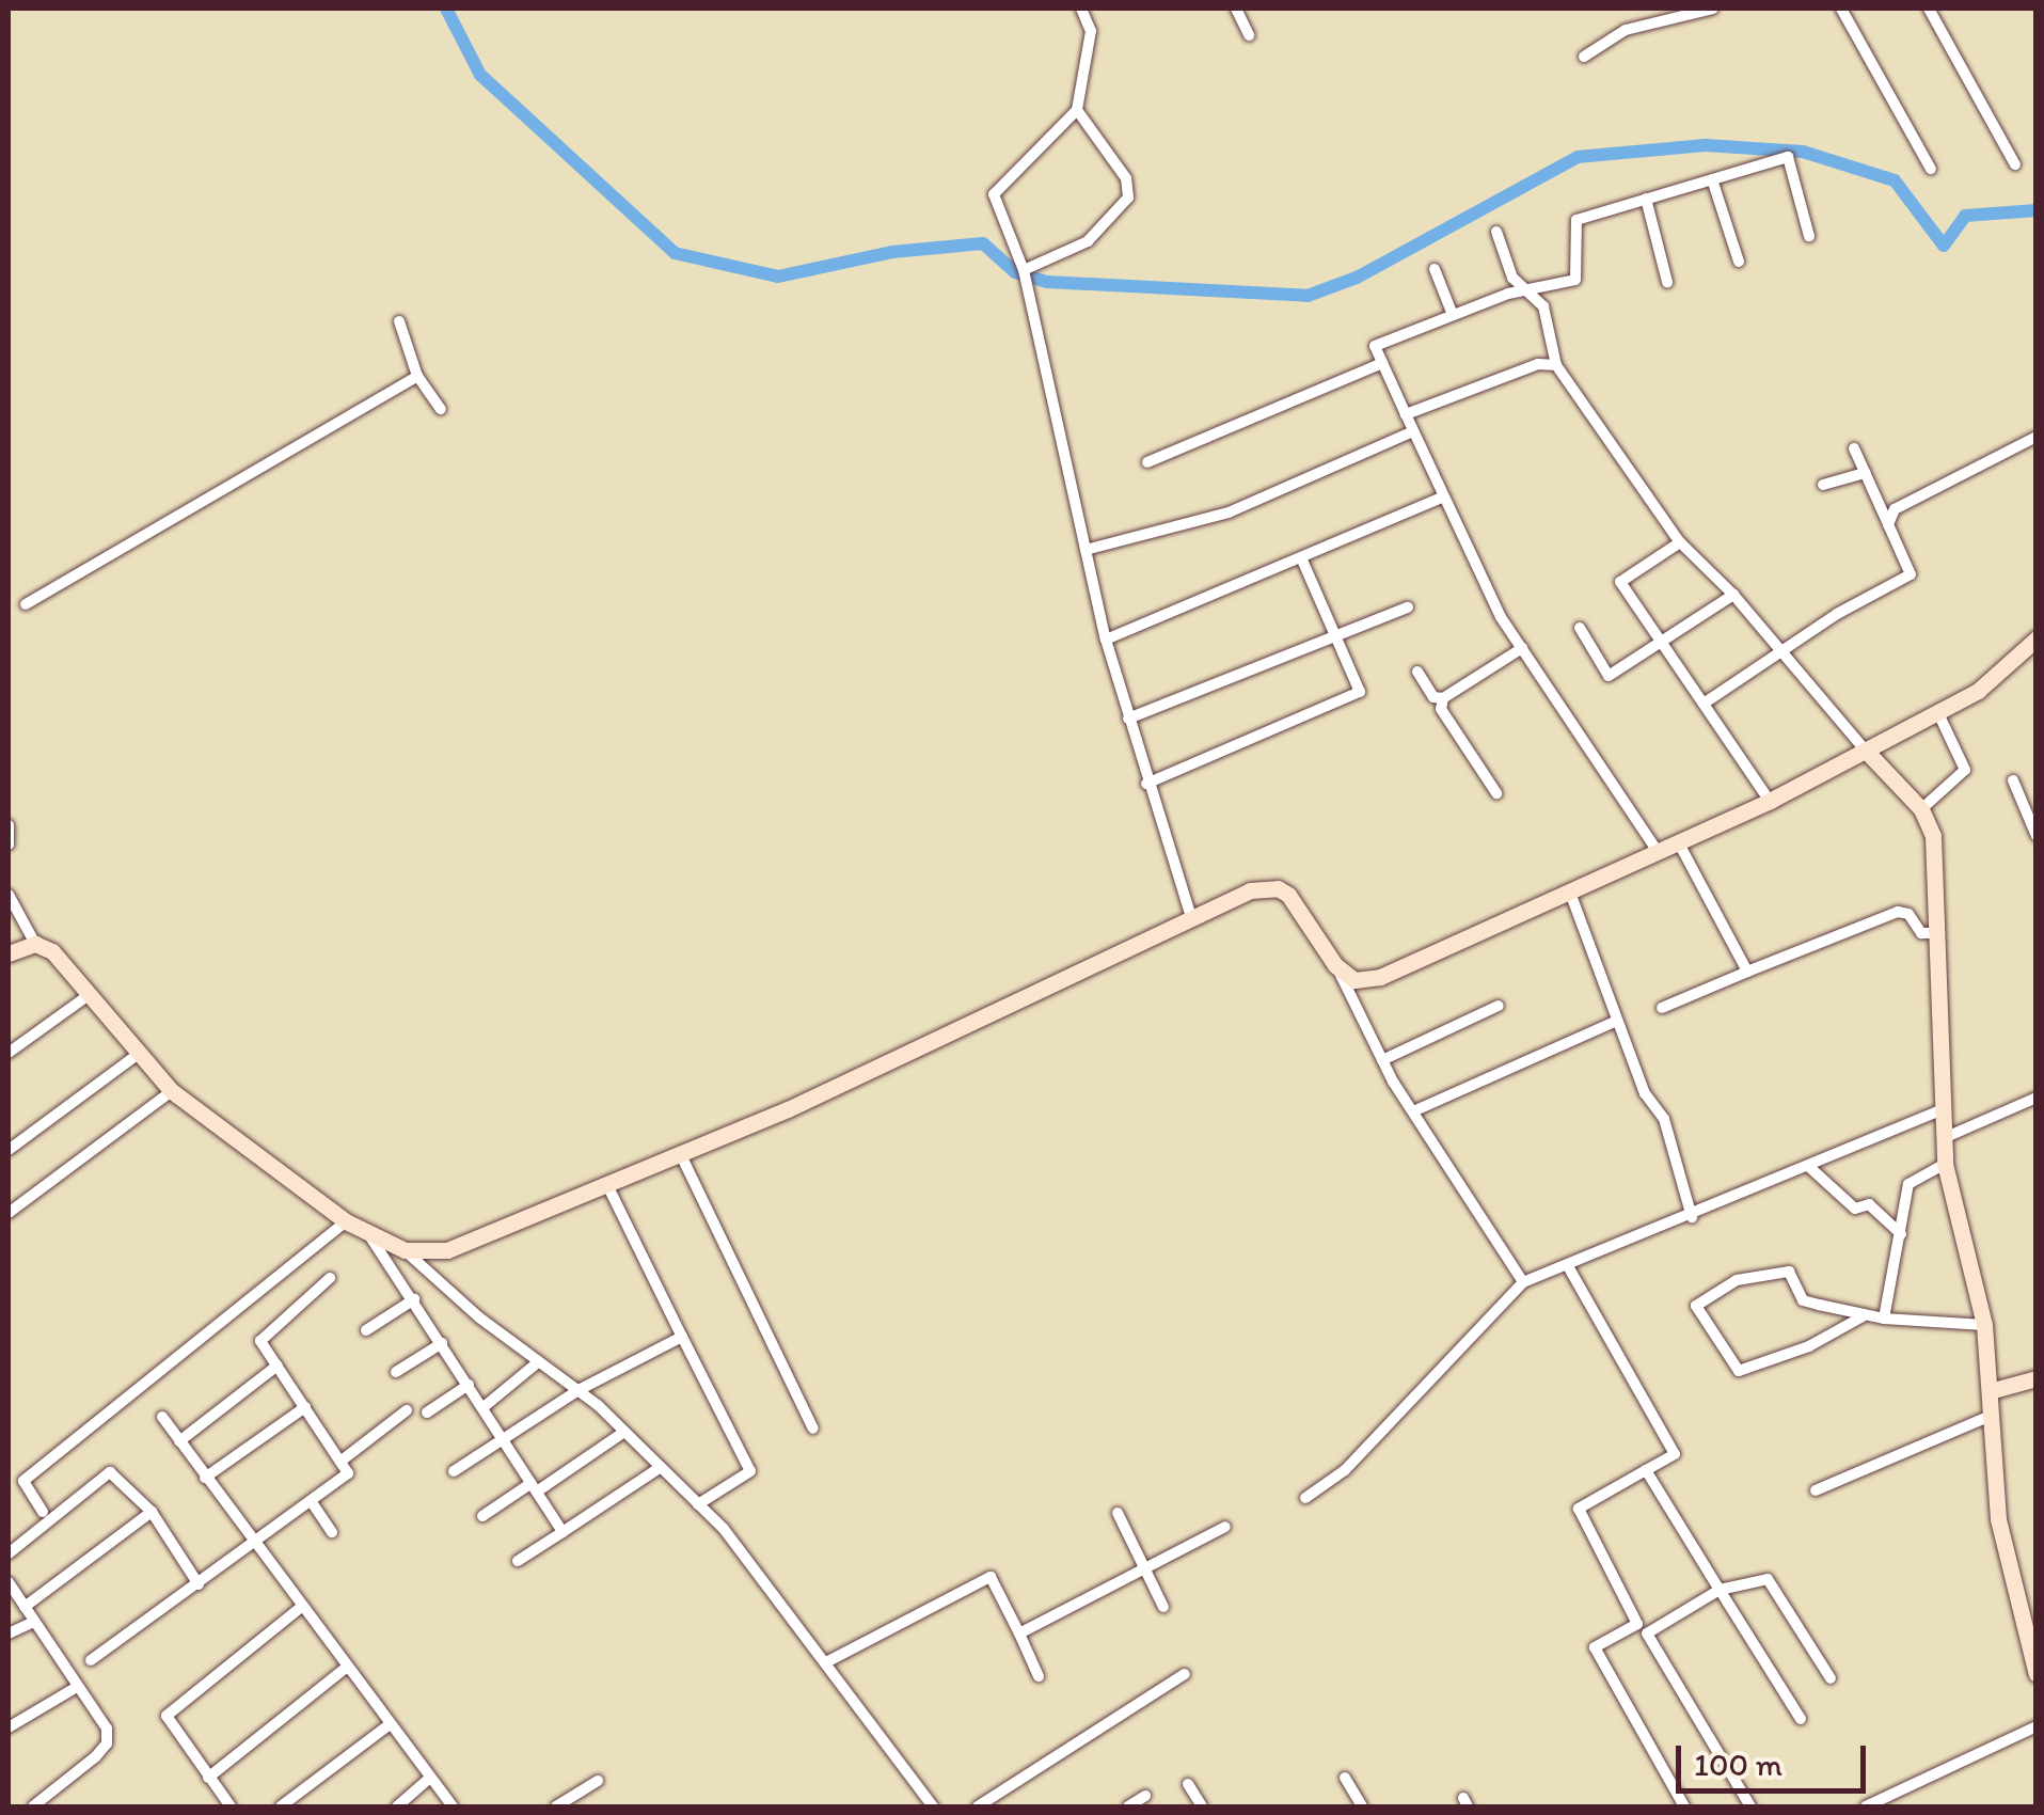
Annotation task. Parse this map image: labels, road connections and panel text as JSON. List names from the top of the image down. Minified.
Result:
{"scale_bar":"100 m"}
